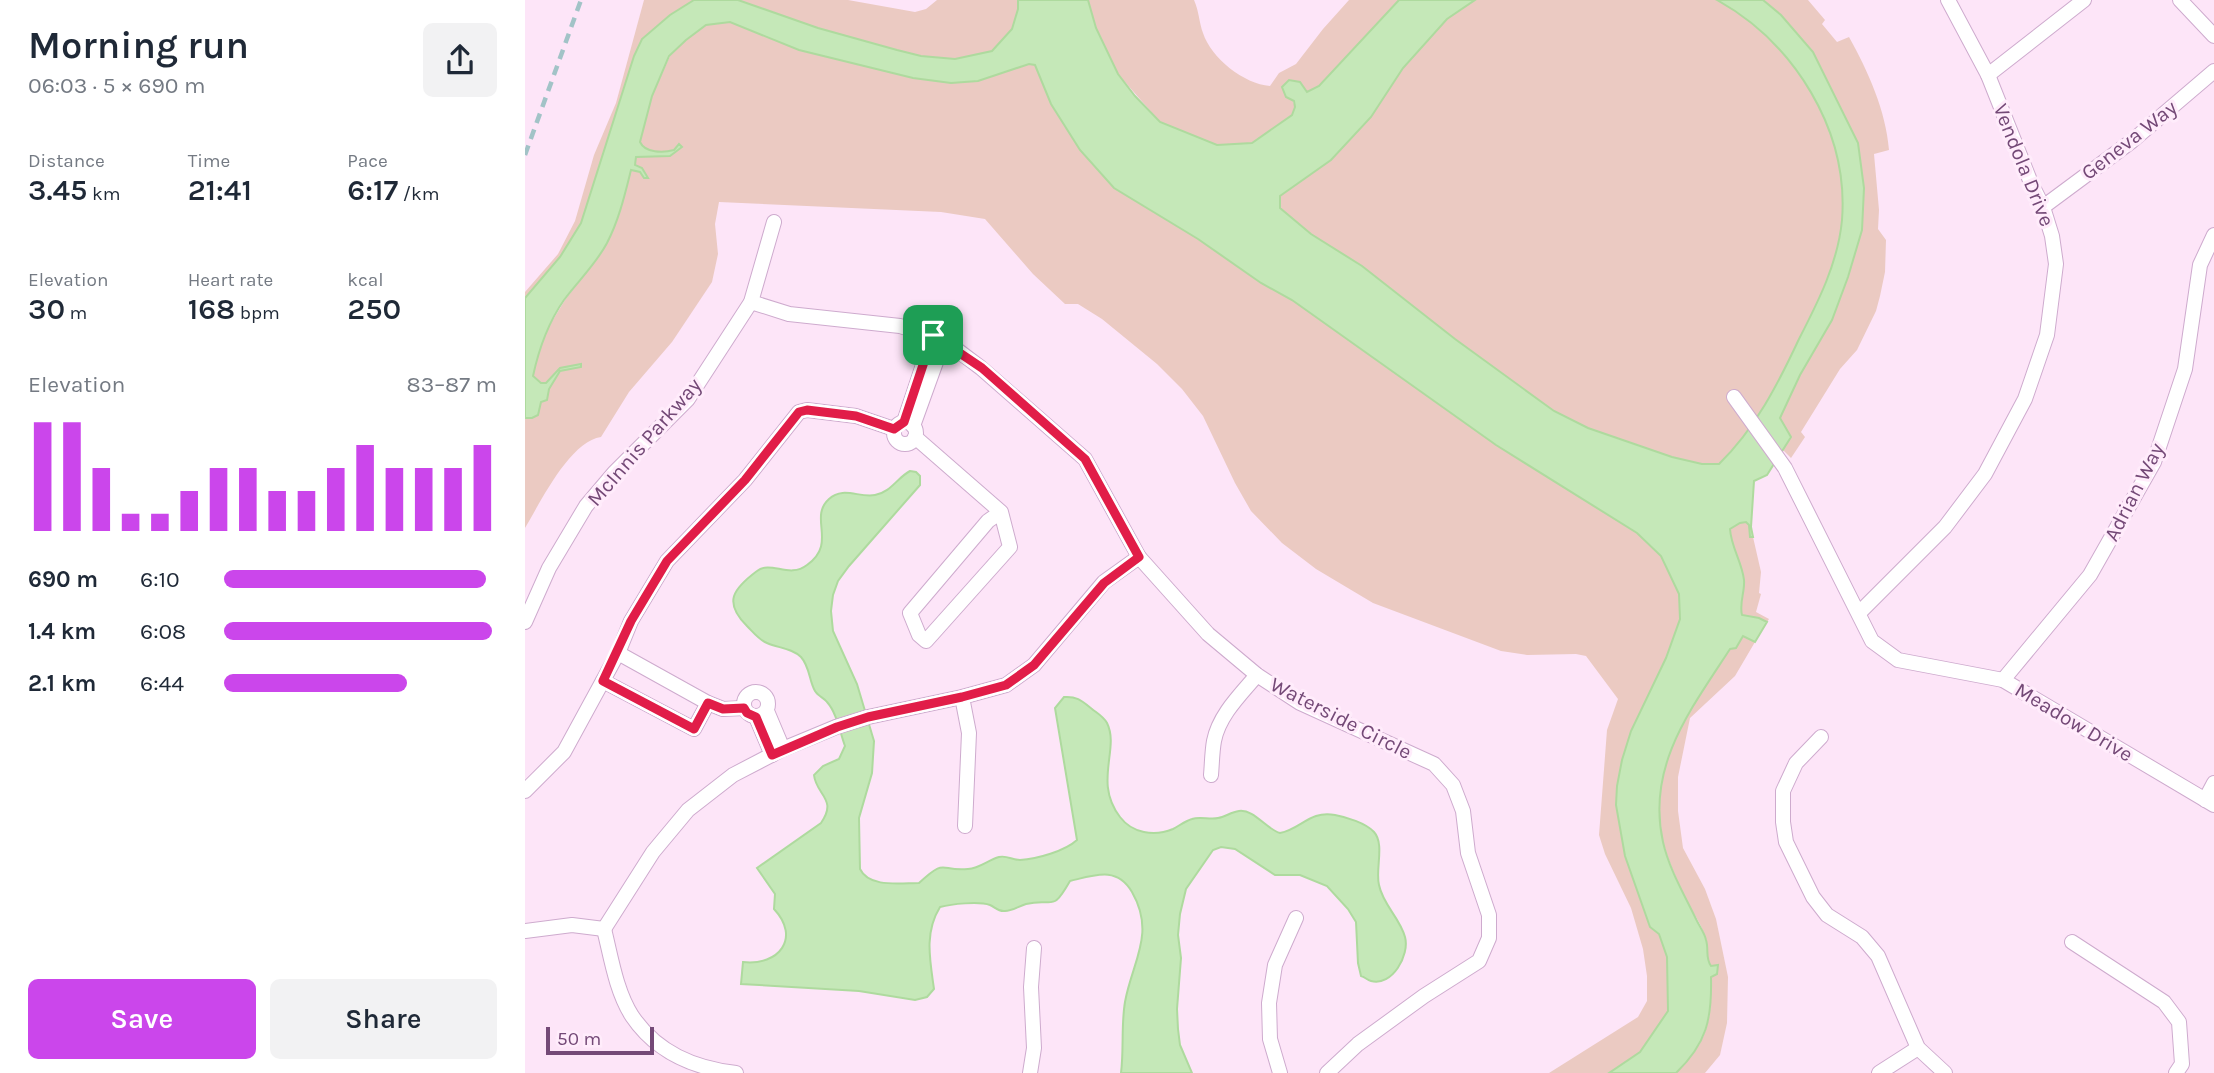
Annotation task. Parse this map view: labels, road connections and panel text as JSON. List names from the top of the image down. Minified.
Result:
{"streets":{"street":["Geneva Way","Vendola Drive","McInnis Parkway","Adrian Way","Waterside Circle","Meadow Drive"]},"crossings":[["Geneva Way","Vendola Drive"],["Vendola Drive","Meadow Drive"],["McInnis Parkway","Waterside Circle"],["Adrian Way","Meadow Drive"]],"scale_bar":"50 m","page":{"heading":["Morning run","06:03 · 5 × 690 m"],"stats":[["Distance","3.45 km"],["Time","21:41"],["Pace","6:17 /km"],["Elevation","30 m"],["Heart rate","168 bpm"],["kcal","250"]],"chart":["Elevation","83–87 m"],"list":[{"name":"690 m","note":"6:10"},{"name":"1.4 km","note":"6:08"},{"name":"2.1 km","note":"6:44"}],"buttons":["Save","Share"],"scale":"50 m"}}
